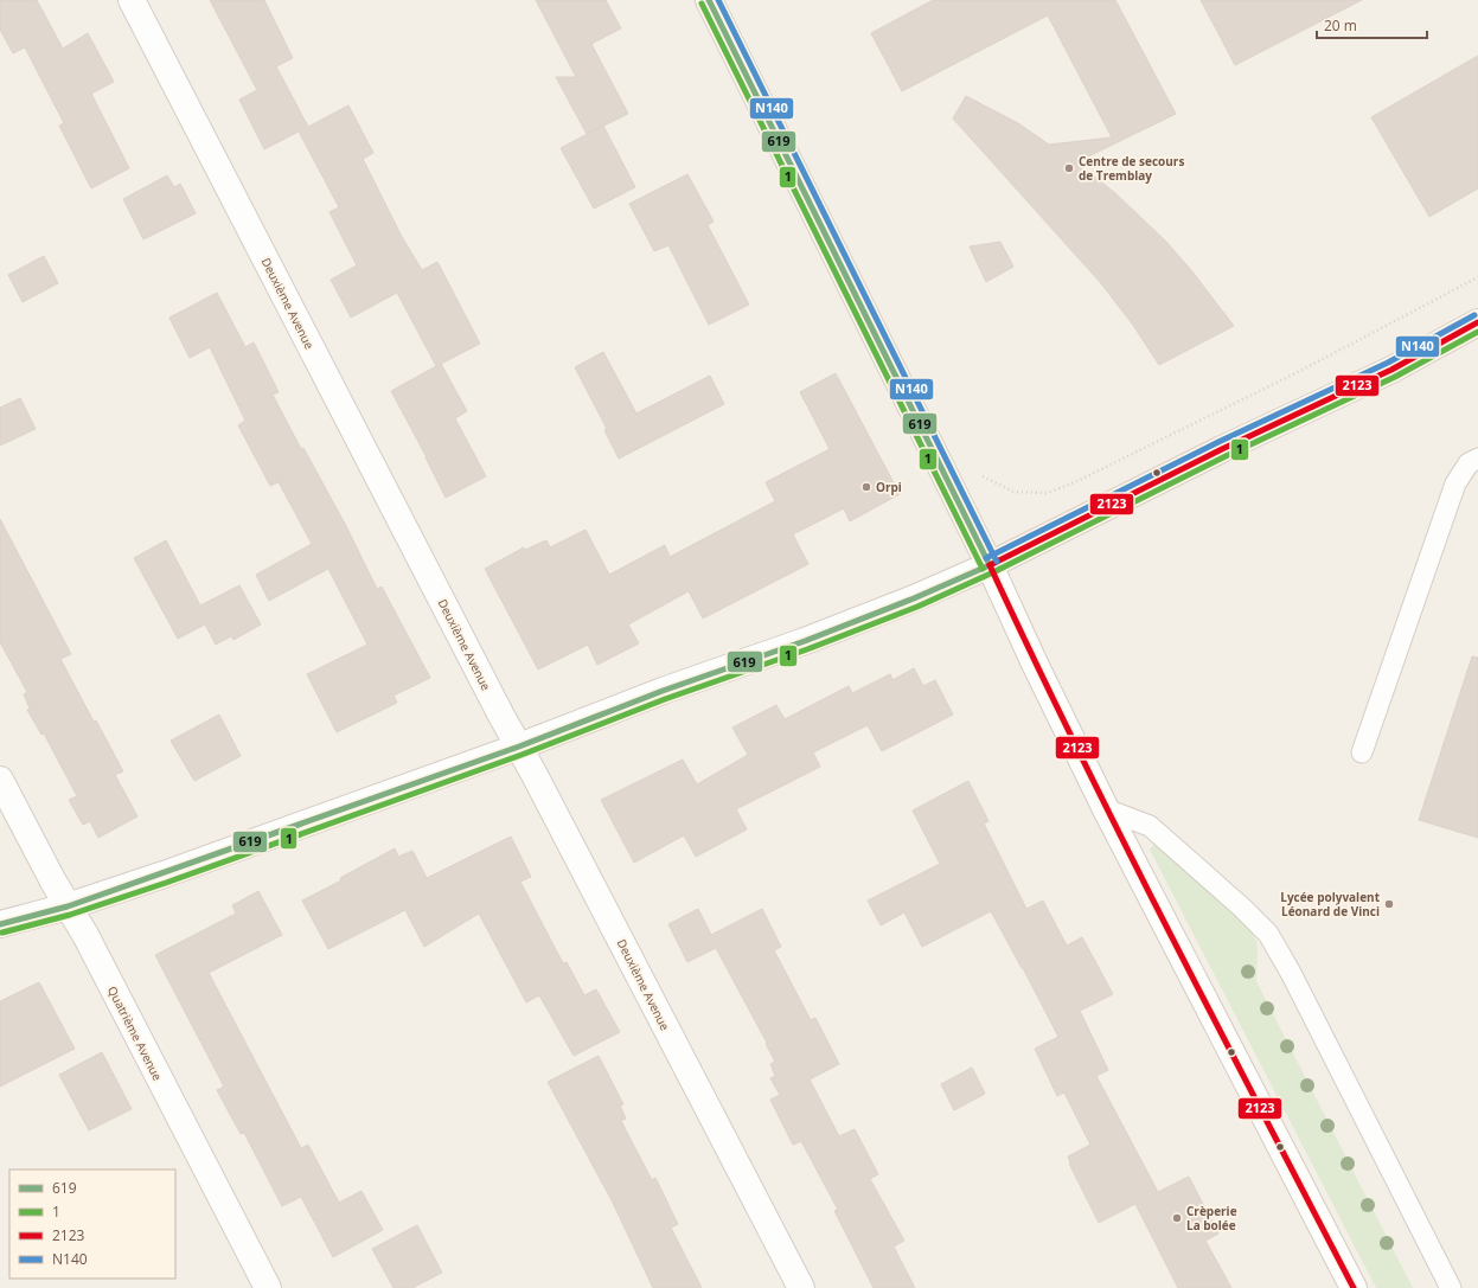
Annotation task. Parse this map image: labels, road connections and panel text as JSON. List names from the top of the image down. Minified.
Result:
{"streets":{"street":["Deuxième Avenue","Quatrième Avenue"]},"places":["Centre de secours de Tremblay","Orpi","Lycée polyvalent Léonard de Vinci","Crèperie La bolée"],"lines":["transit line 619","transit line N140","transit line 1","transit line 2123"],"legend":["619","1","2123","N140"],"scale_bar":"20 m"}
